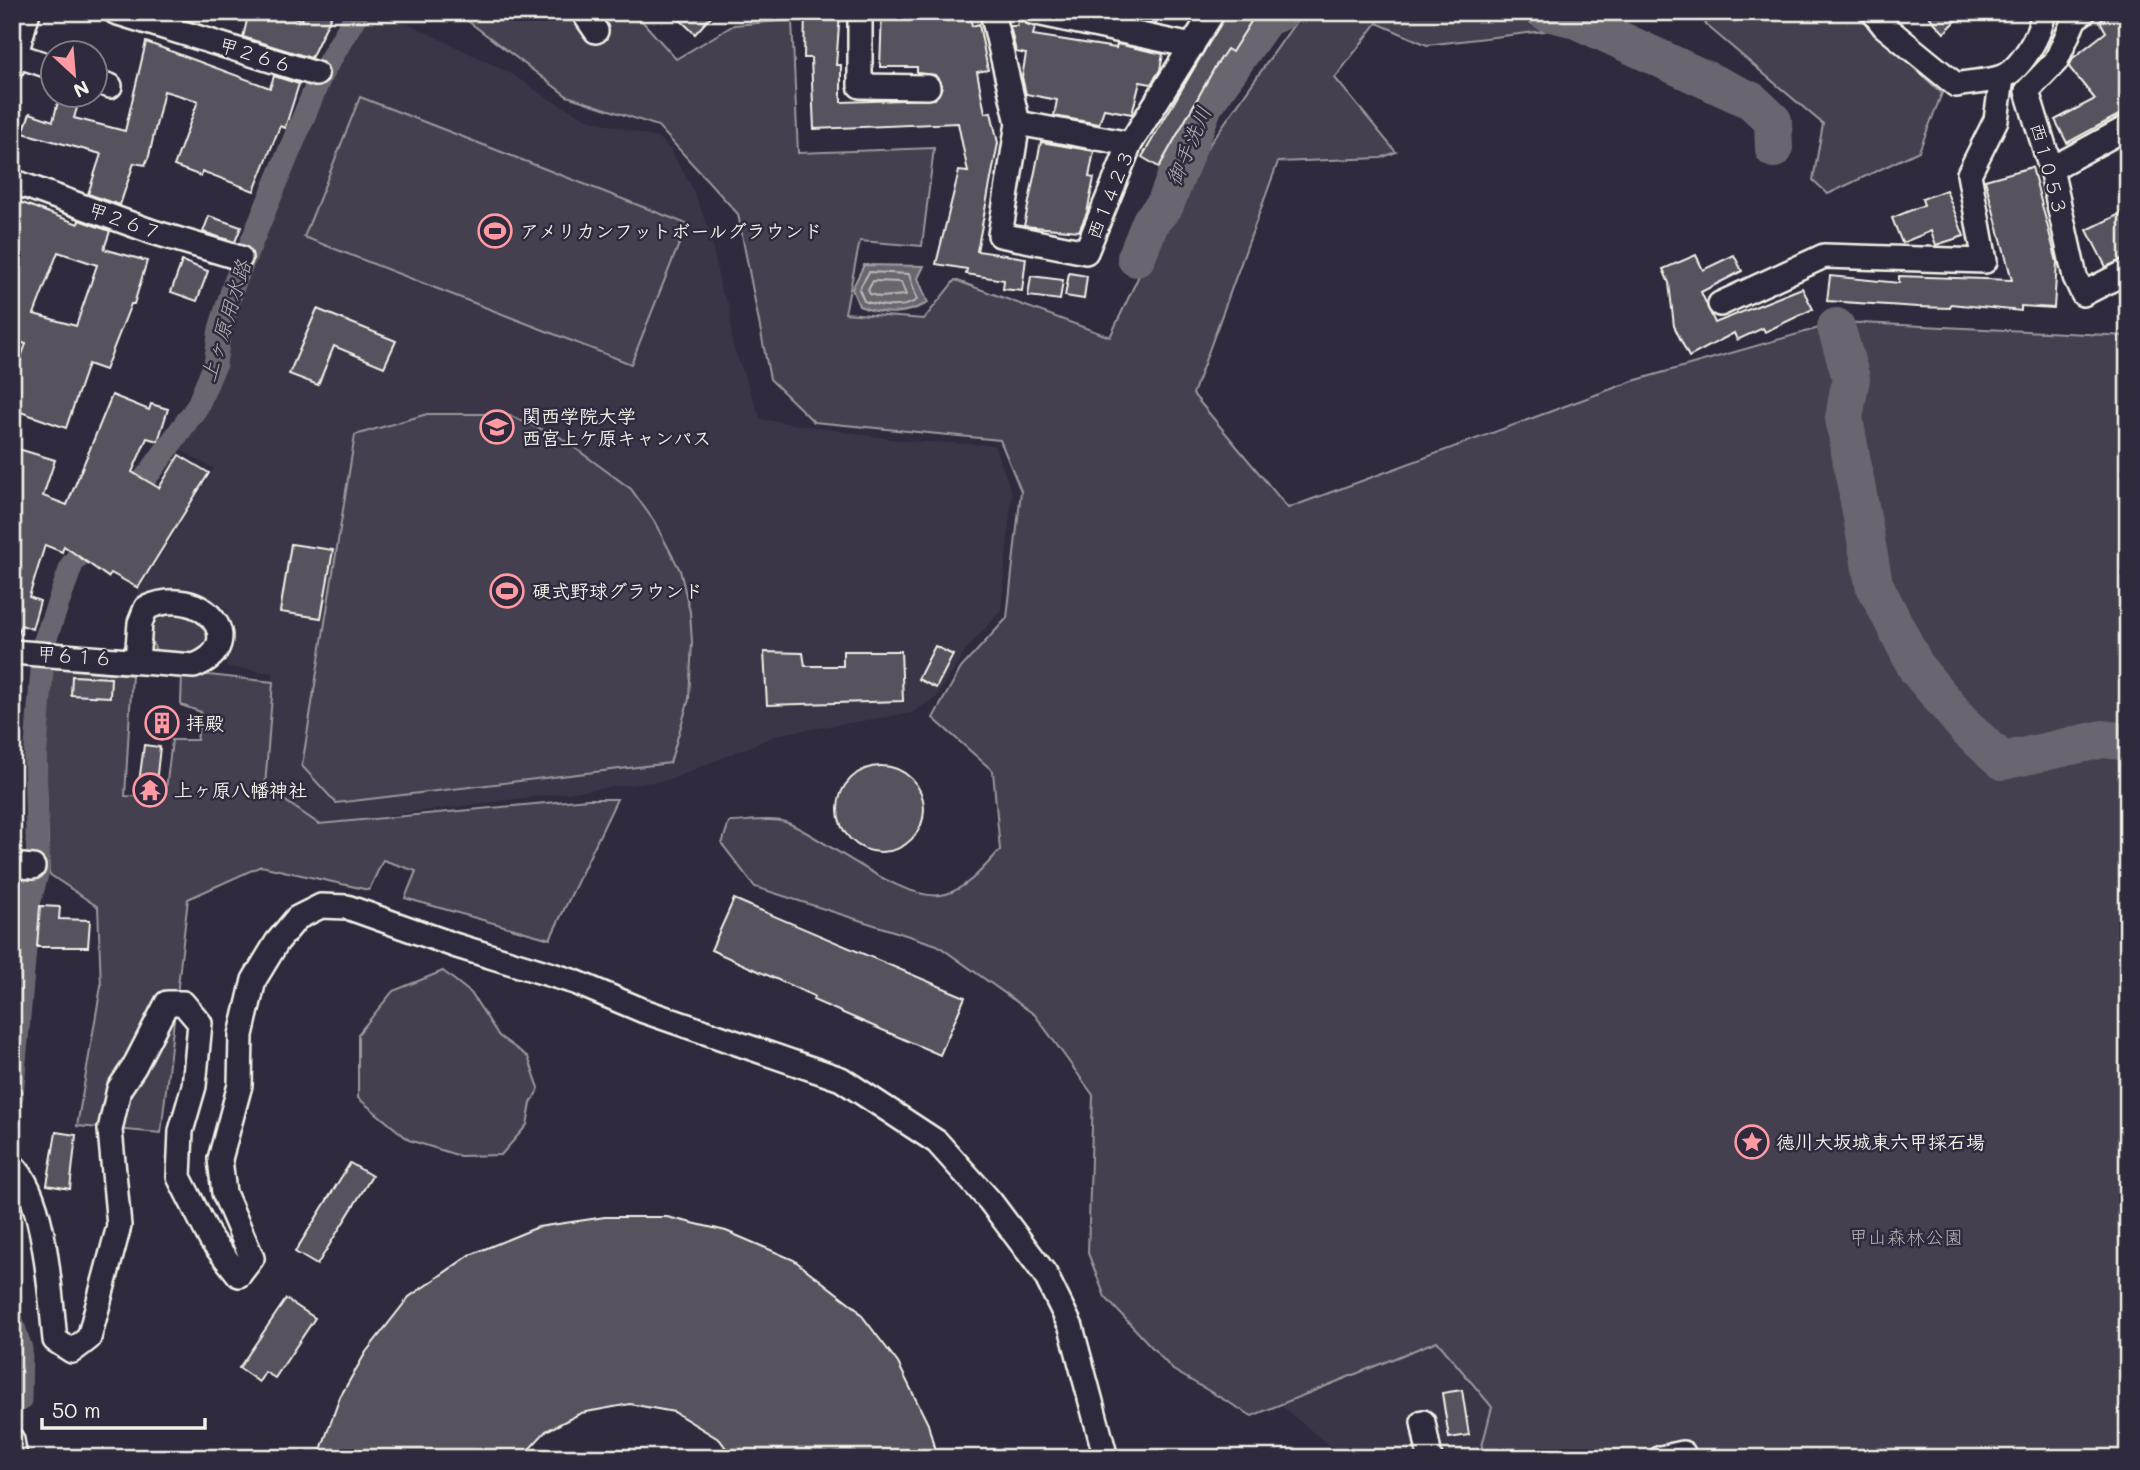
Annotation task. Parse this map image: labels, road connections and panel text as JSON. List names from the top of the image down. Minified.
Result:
{"streets":{"street":["甲２６６","西１０５３","西１４２３","甲２６７","甲６１６"]},"water":["御手洗川","上ヶ原用水路"],"parks":["甲山森林公園"],"places":{"sports":["アメリカンフットボールグラウンド","硬式野球グラウンド"],"school or university":["関西学院大学 西宮上ケ原キャンパス"],"building":["拝殿"],"temple":["上ヶ原八幡神社"],"place":["徳川大坂城東六甲採石場"]},"scale_bar":"50 m","north":"bottom right"}
